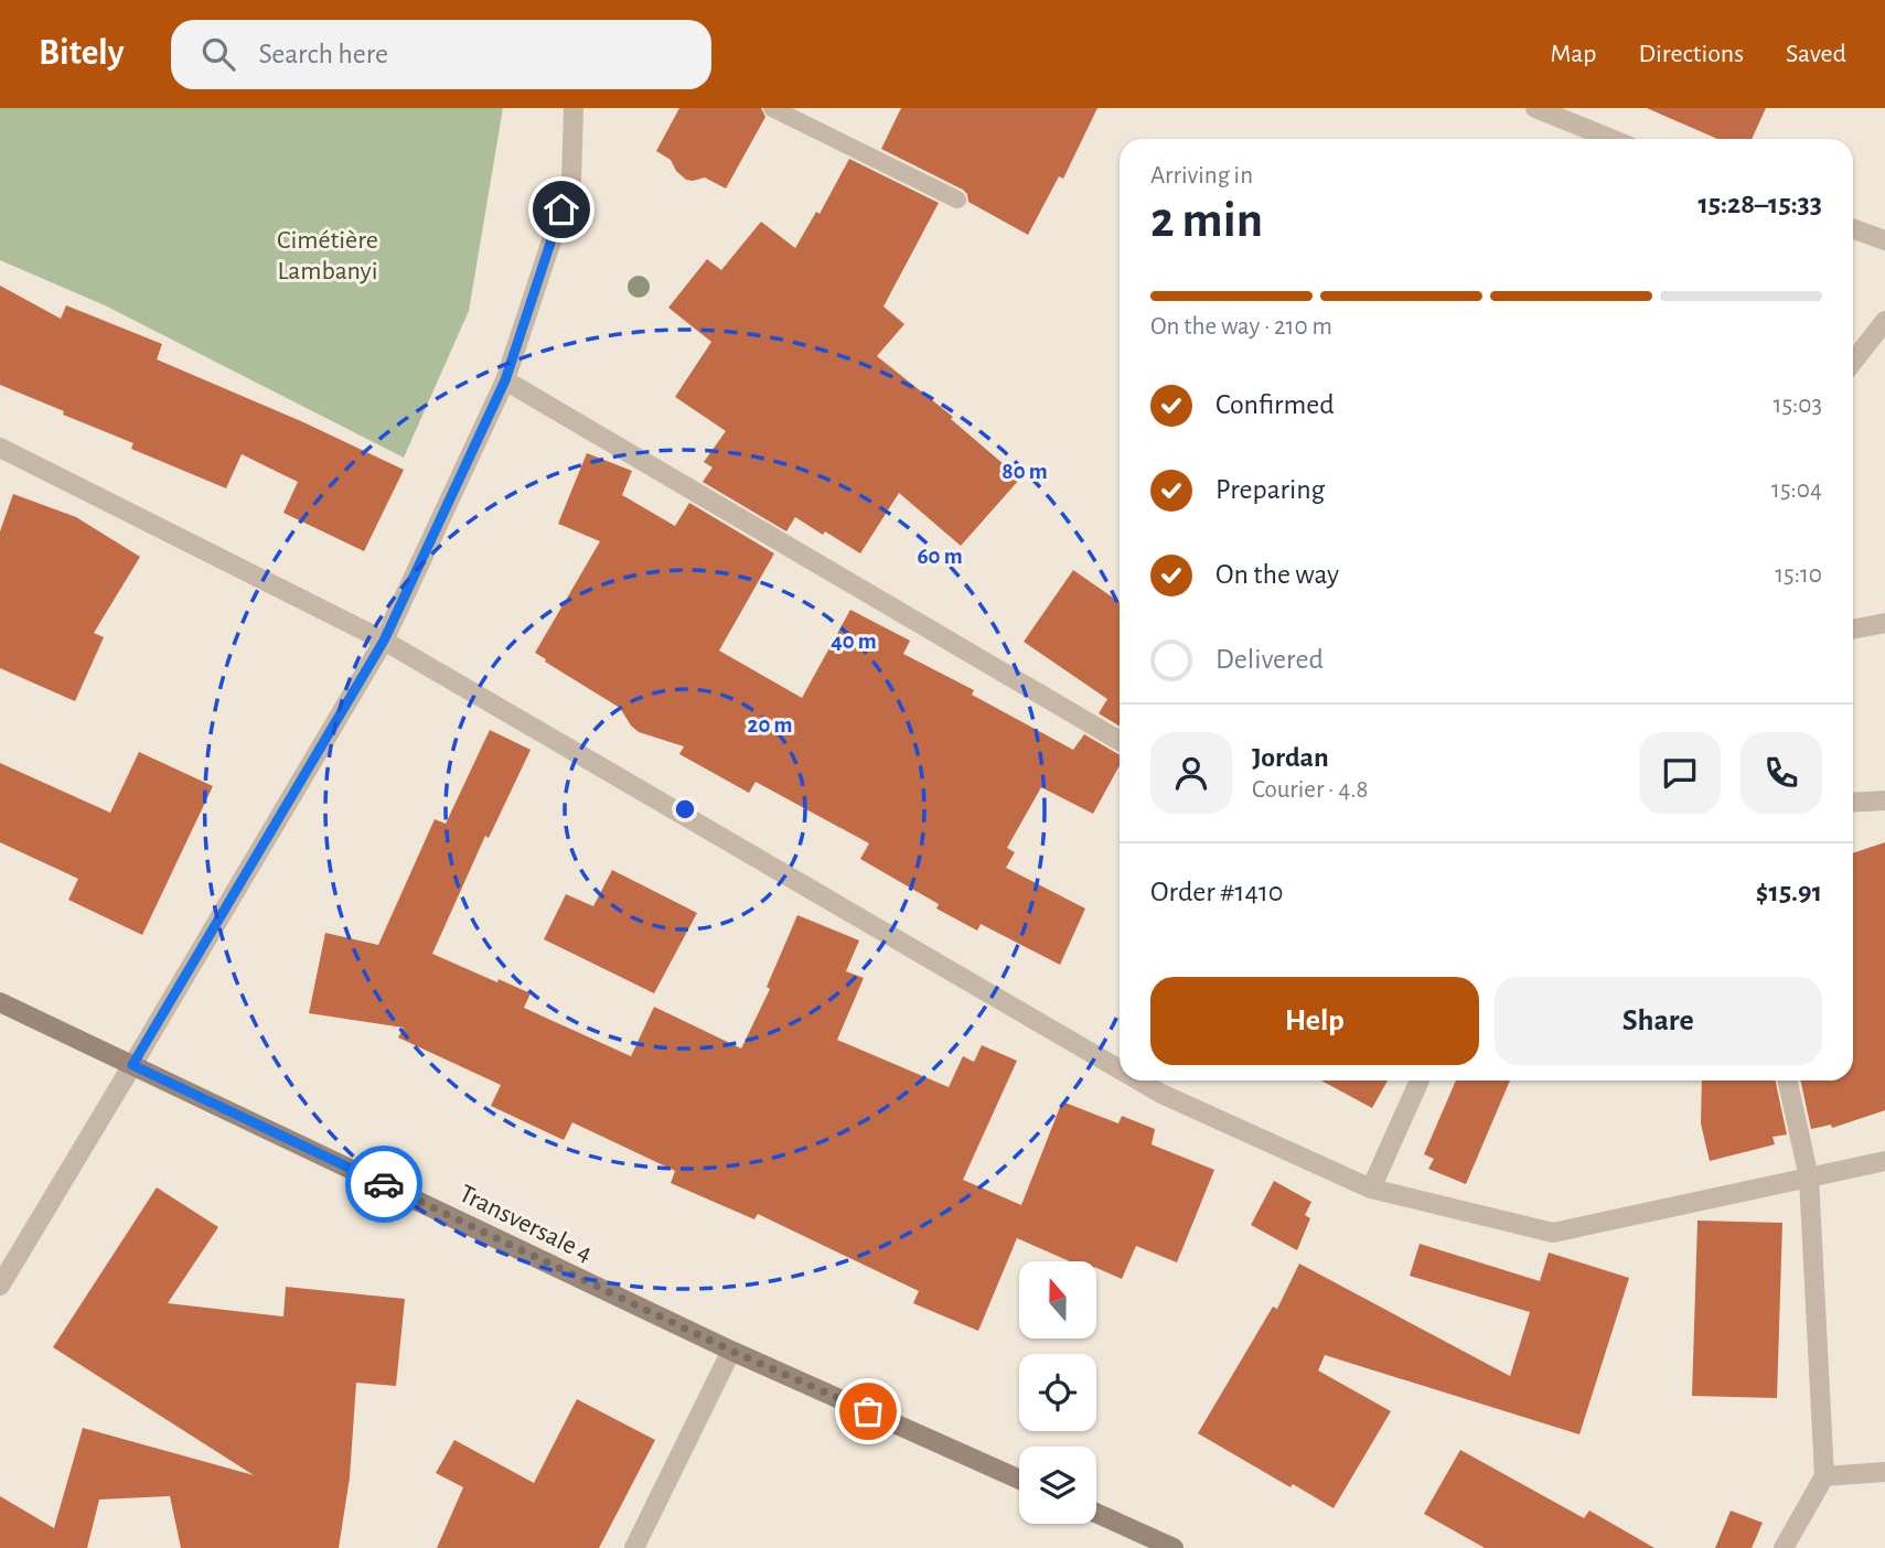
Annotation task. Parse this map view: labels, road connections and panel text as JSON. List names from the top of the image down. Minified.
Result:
{"streets":{"main road":["Transversale 4"]},"parks":["Cimétière Lambanyi"],"north":"top","page":{"header":"Bitely","search":"Search here","nav":["Map","Directions","Saved"],"heading":["2 min","Arriving in","15:28–15:33"],"panel":["Jordan","Courier · 4.8","Order #1410","$15.91"],"bar":"On the way · 210 m","list":[["Confirmed","15:03"],["Preparing","15:04"],["On the way","15:10"],"Delivered"],"buttons":["Help","Share"]},"rings":["80 m","60 m","40 m","20 m"]}
